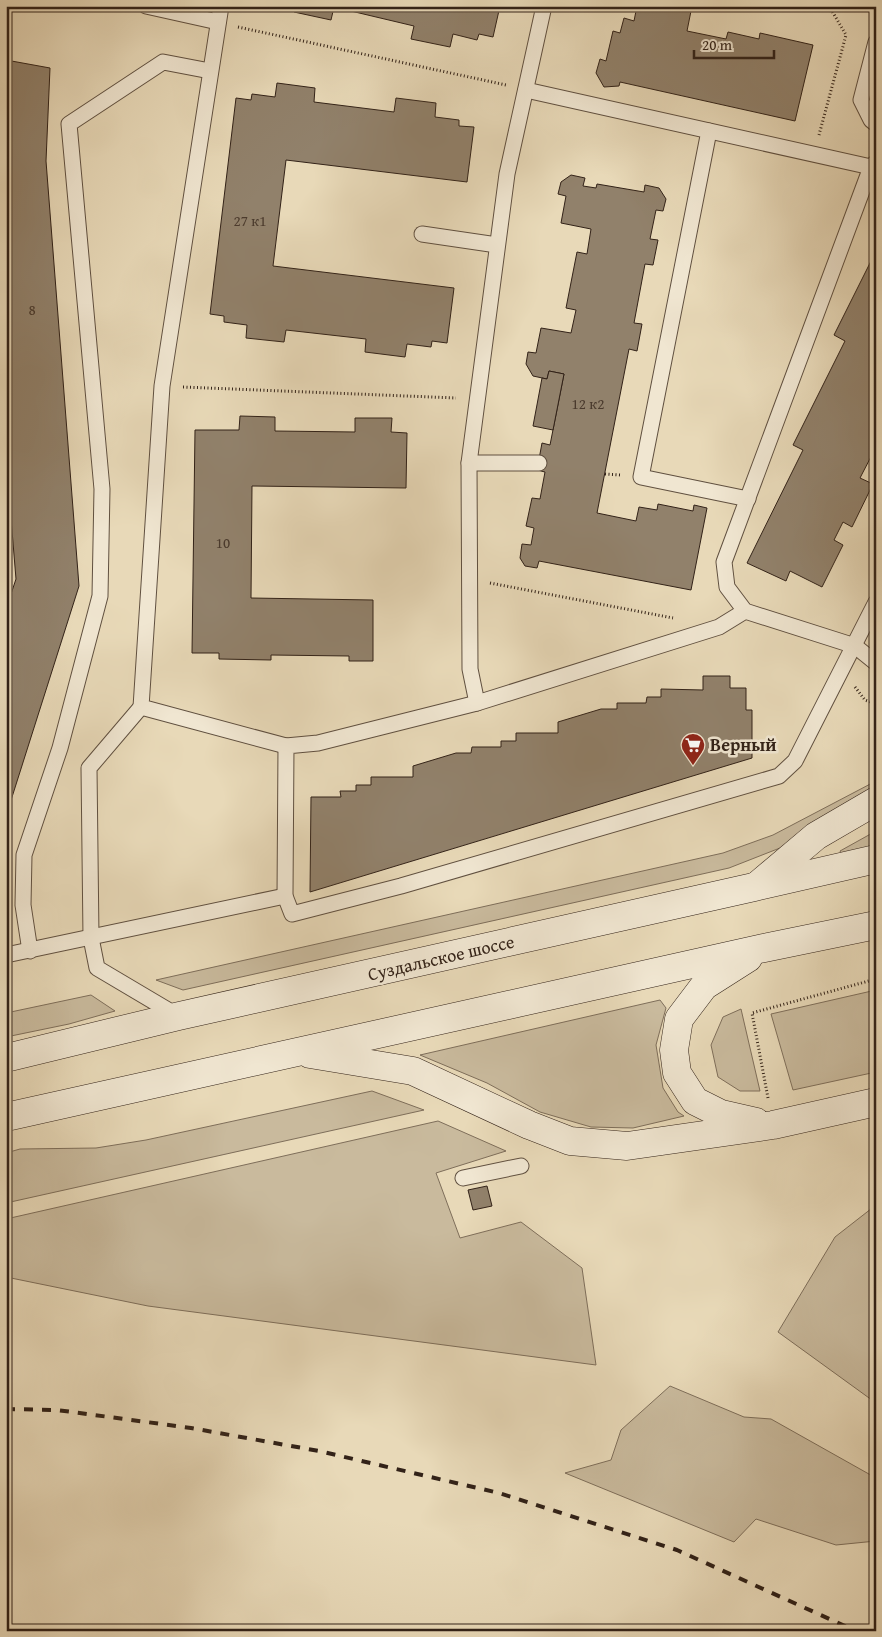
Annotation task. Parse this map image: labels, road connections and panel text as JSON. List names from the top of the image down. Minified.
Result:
{"streets":{"main road":["Суздальское шоссе"]},"places":{"supermarket":["Верный"]},"house_numbers":["27 к1","8","12 к2","10"],"scale_bar":"20 m"}
